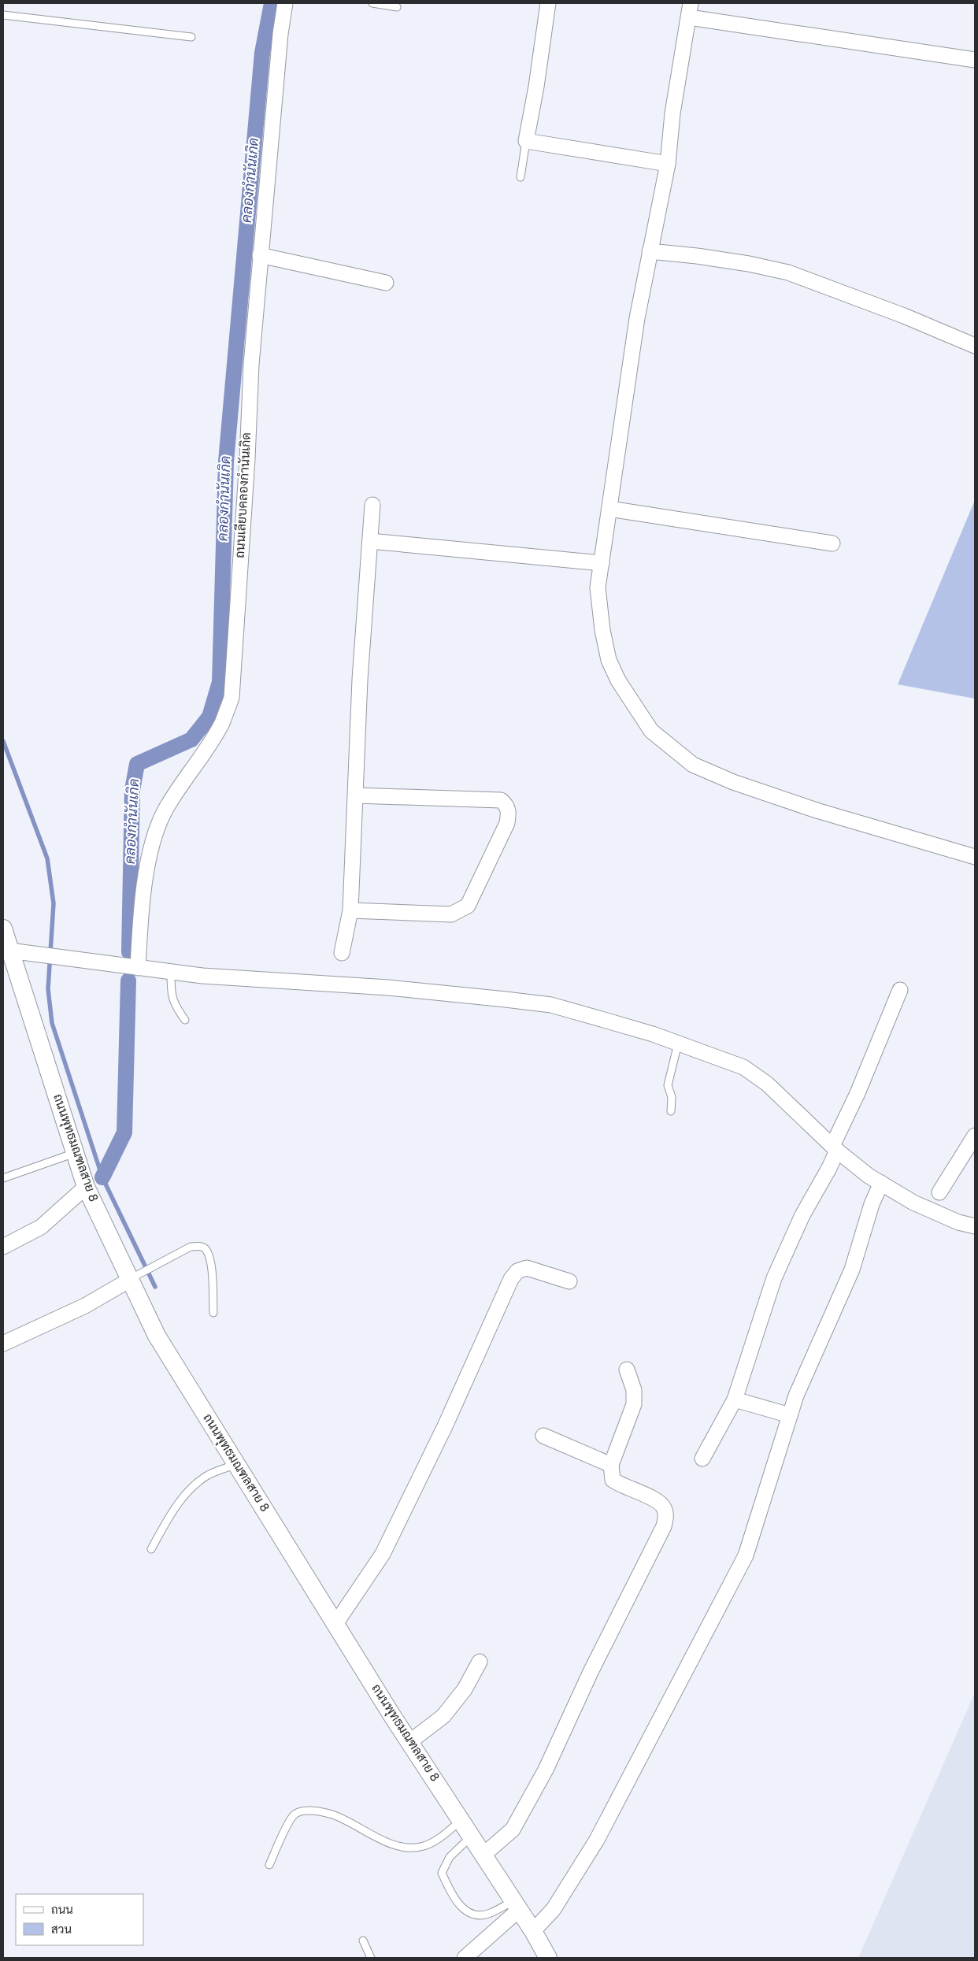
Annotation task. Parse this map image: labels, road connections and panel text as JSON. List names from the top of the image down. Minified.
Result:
{"streets":{"street":["ถนนเลียบคลองกำนันเกิด","ถนนพุทธมณฑลสาย 8"]},"water":["คลองกำนันเกิด"],"legend":["ถนน","สวน"]}
